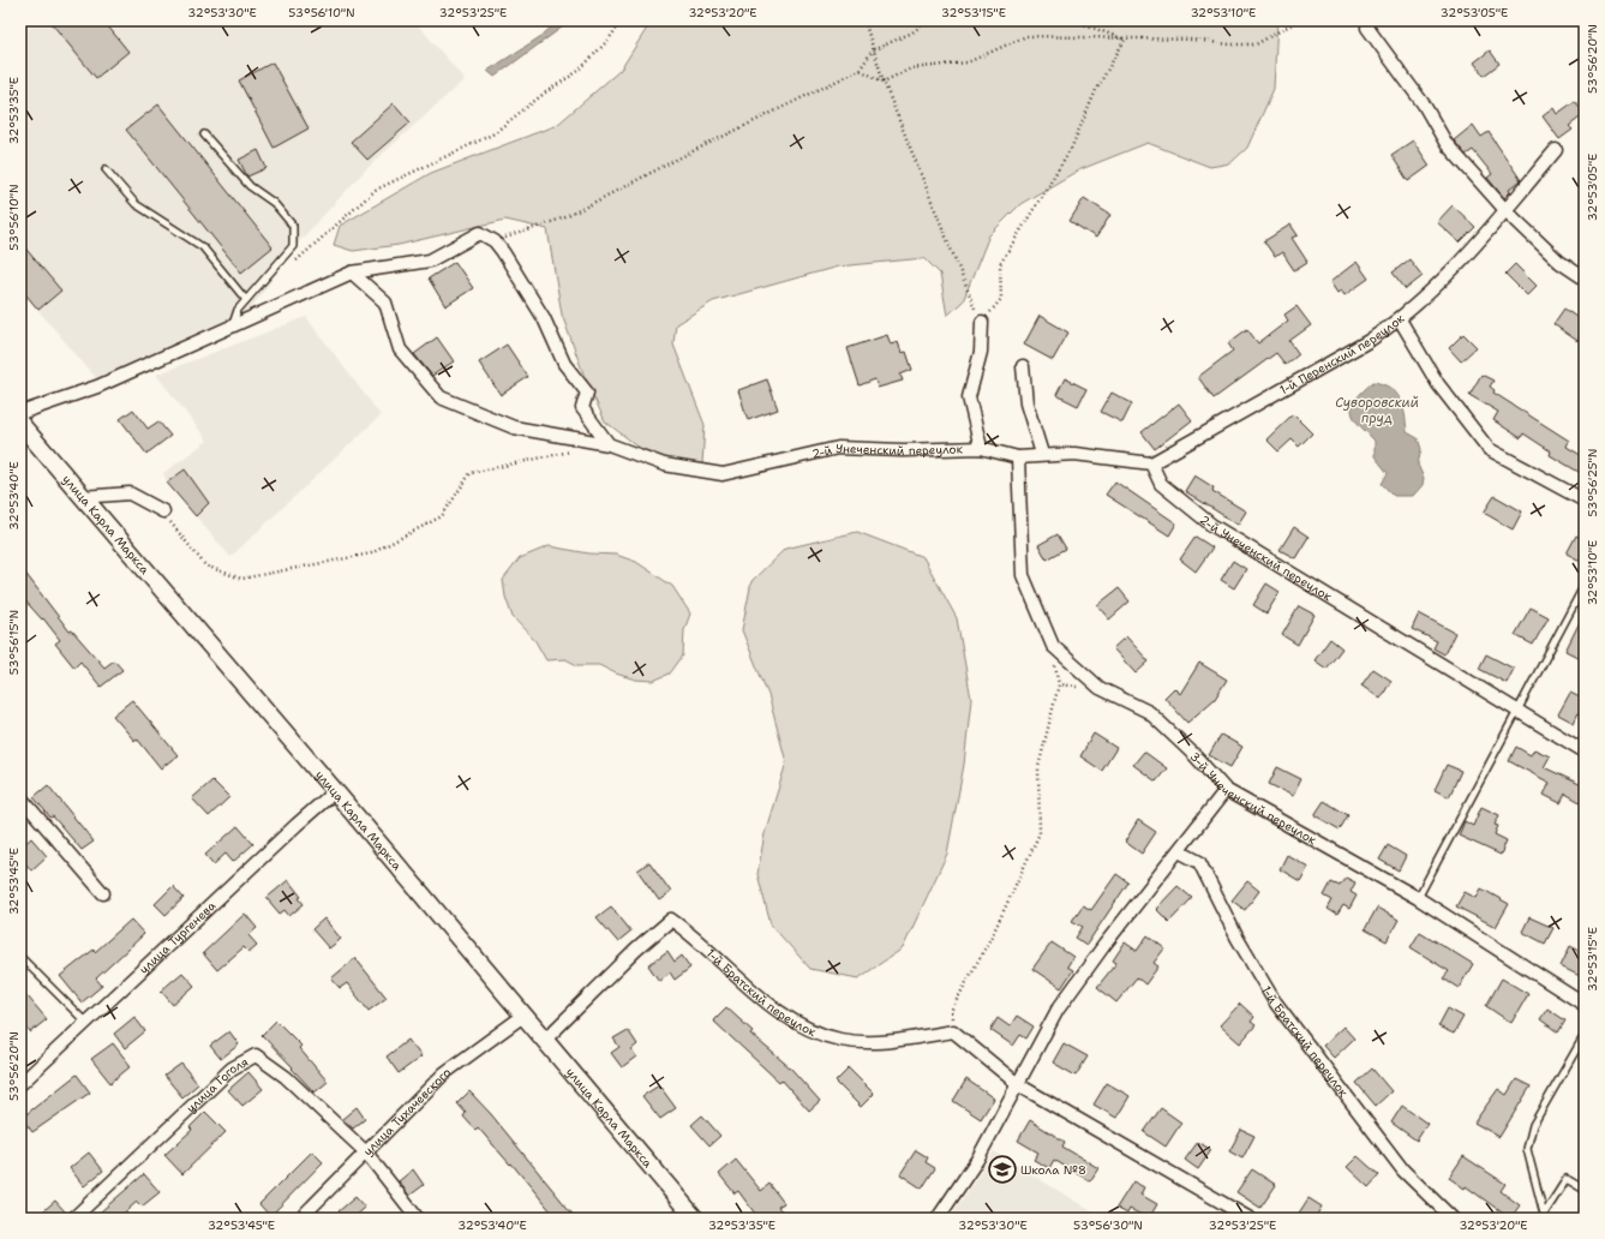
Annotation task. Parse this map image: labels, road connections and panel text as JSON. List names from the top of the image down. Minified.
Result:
{"streets":{"main road":["улица Карла Маркса"],"street":["1-й Перенский переулок","2-й Унеченский переулок","3-й Унеченский переулок","улица Тургенева","1-й Братский переулок","улица Гоголя","улица Тухачевского"]},"crossings":[["1-й Перенский переулок","2-й Унеченский переулок"],["2-й Унеченский переулок","3-й Унеченский переулок"],["улица Карла Маркса","улица Тургенева"],["улица Карла Маркса","1-й Братский переулок"],["улица Карла Маркса","улица Тухачевского"],["улица Гоголя","улица Тухачевского"]],"water":["Суворовский пруд"],"places":{"school or university":["Школа №8"]},"coordinates":["32°53'30\"E","53°56'10\"N","32°53'25\"E","32°53'20\"E","32°53'15\"E","32°53'10\"E","32°53'05\"E","53°56'20\"N","32°53'35\"E","53°56'25\"N","32°53'40\"E","53°56'15\"N","32°53'45\"E","53°56'30\"N"]}
